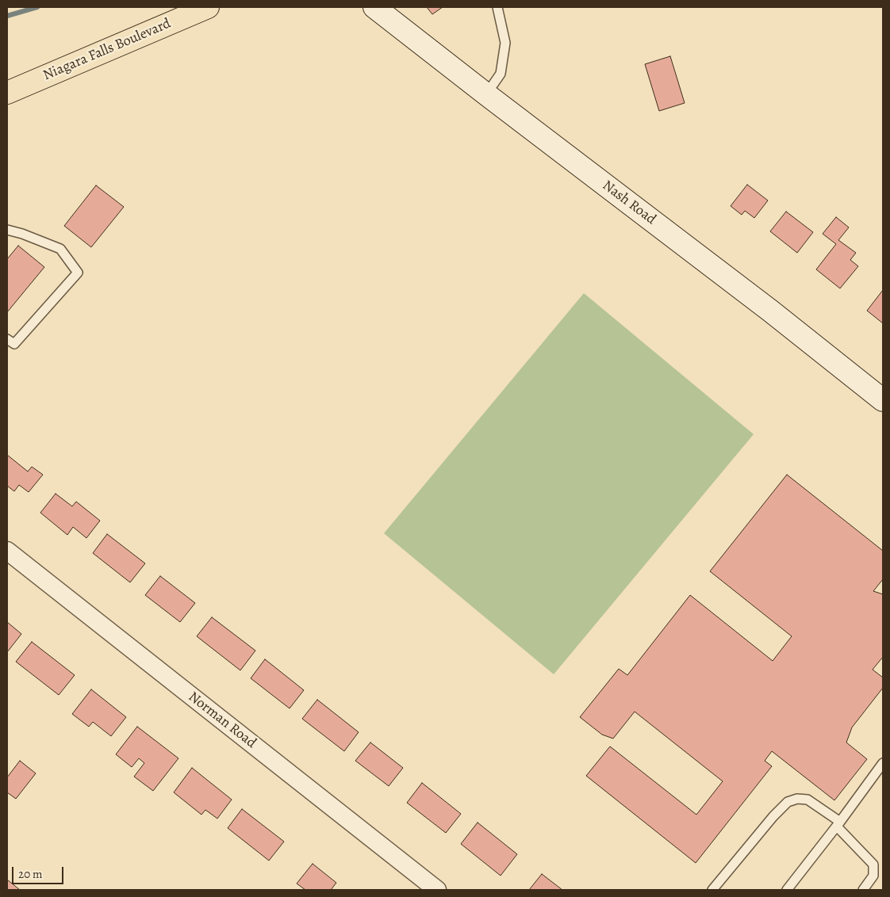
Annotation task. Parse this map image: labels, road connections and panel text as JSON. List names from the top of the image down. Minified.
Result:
{"streets":{"main road":["Niagara Falls Boulevard","Nash Road"],"street":["Norman Road"]},"scale_bar":"20 m"}
